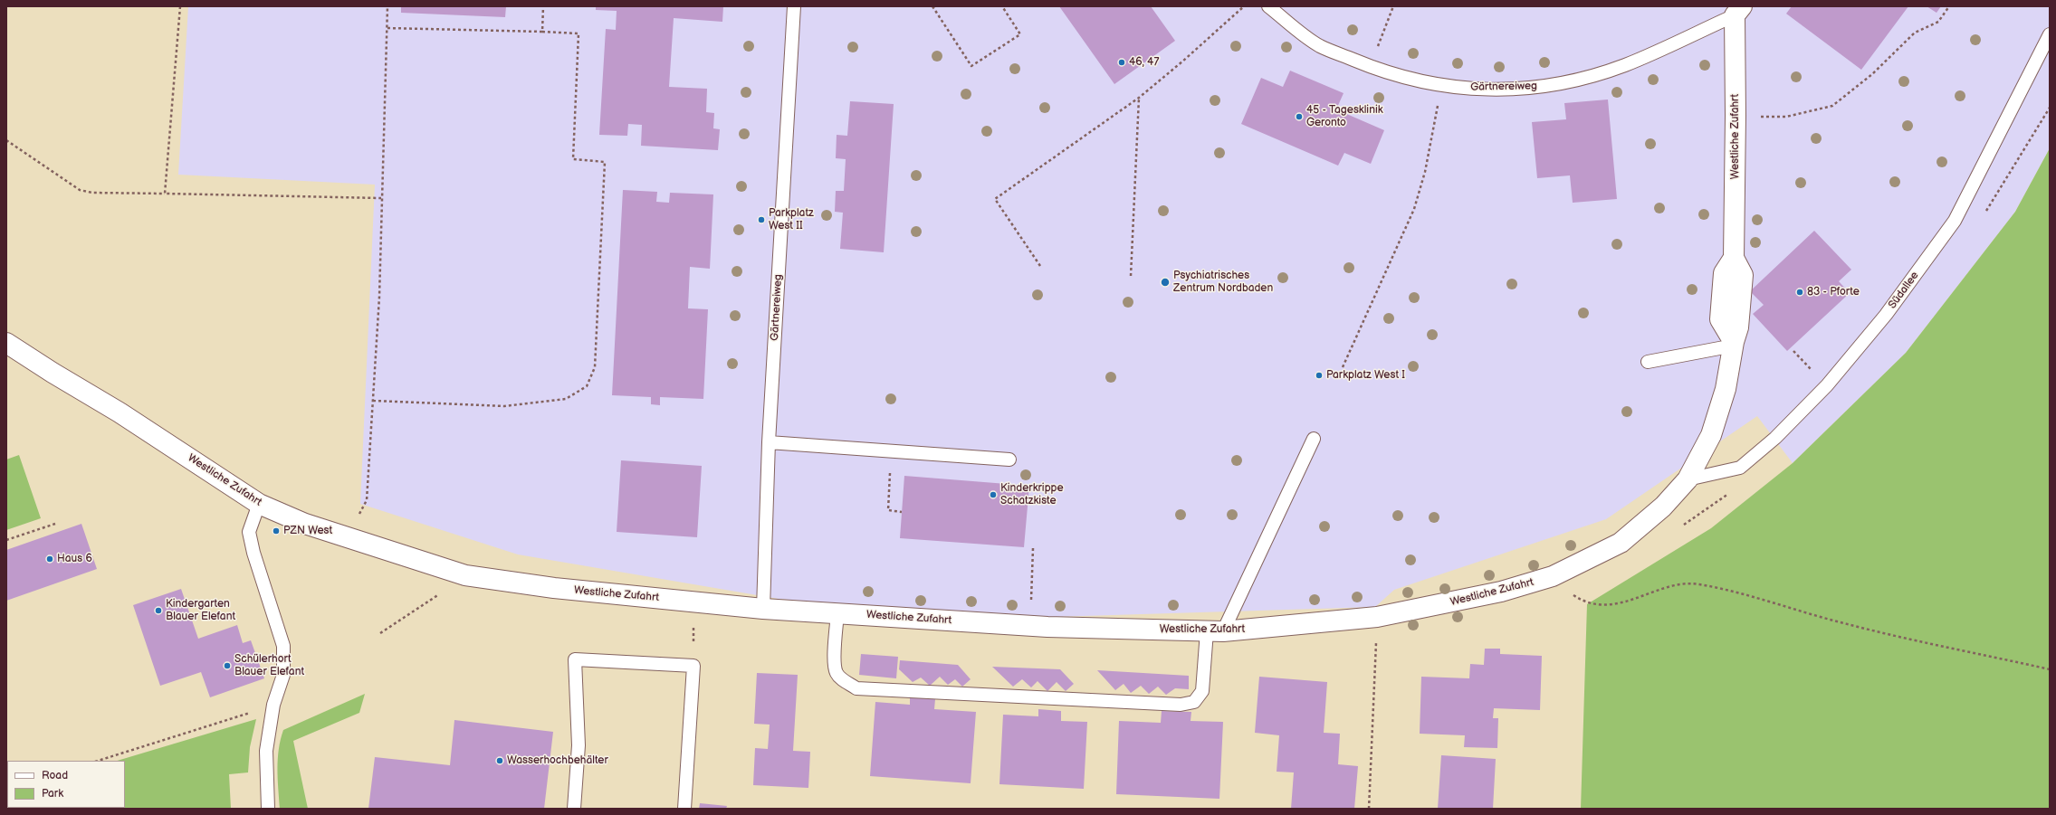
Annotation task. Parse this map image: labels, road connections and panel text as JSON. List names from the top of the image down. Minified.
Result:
{"streets":{"street":["Westliche Zufahrt"],"lane":["Gärtnereiweg","Südallee"]},"crossings":[["Gärtnereiweg","Westliche Zufahrt"],["Westliche Zufahrt","Südallee"]],"places":["46, 47","45 - Tagesklinik Geronto","Parkplatz West II","Psychiatrisches Zentrum Nordbaden","83 - Pforte","Parkplatz West I","Kinderkrippe Schatzkiste","PZN West","Haus 6","Kindergarten Blauer Elefant","Schülerhort Blauer Elefant","Wasserhochbehälter"],"legend":["Road","Park"]}
